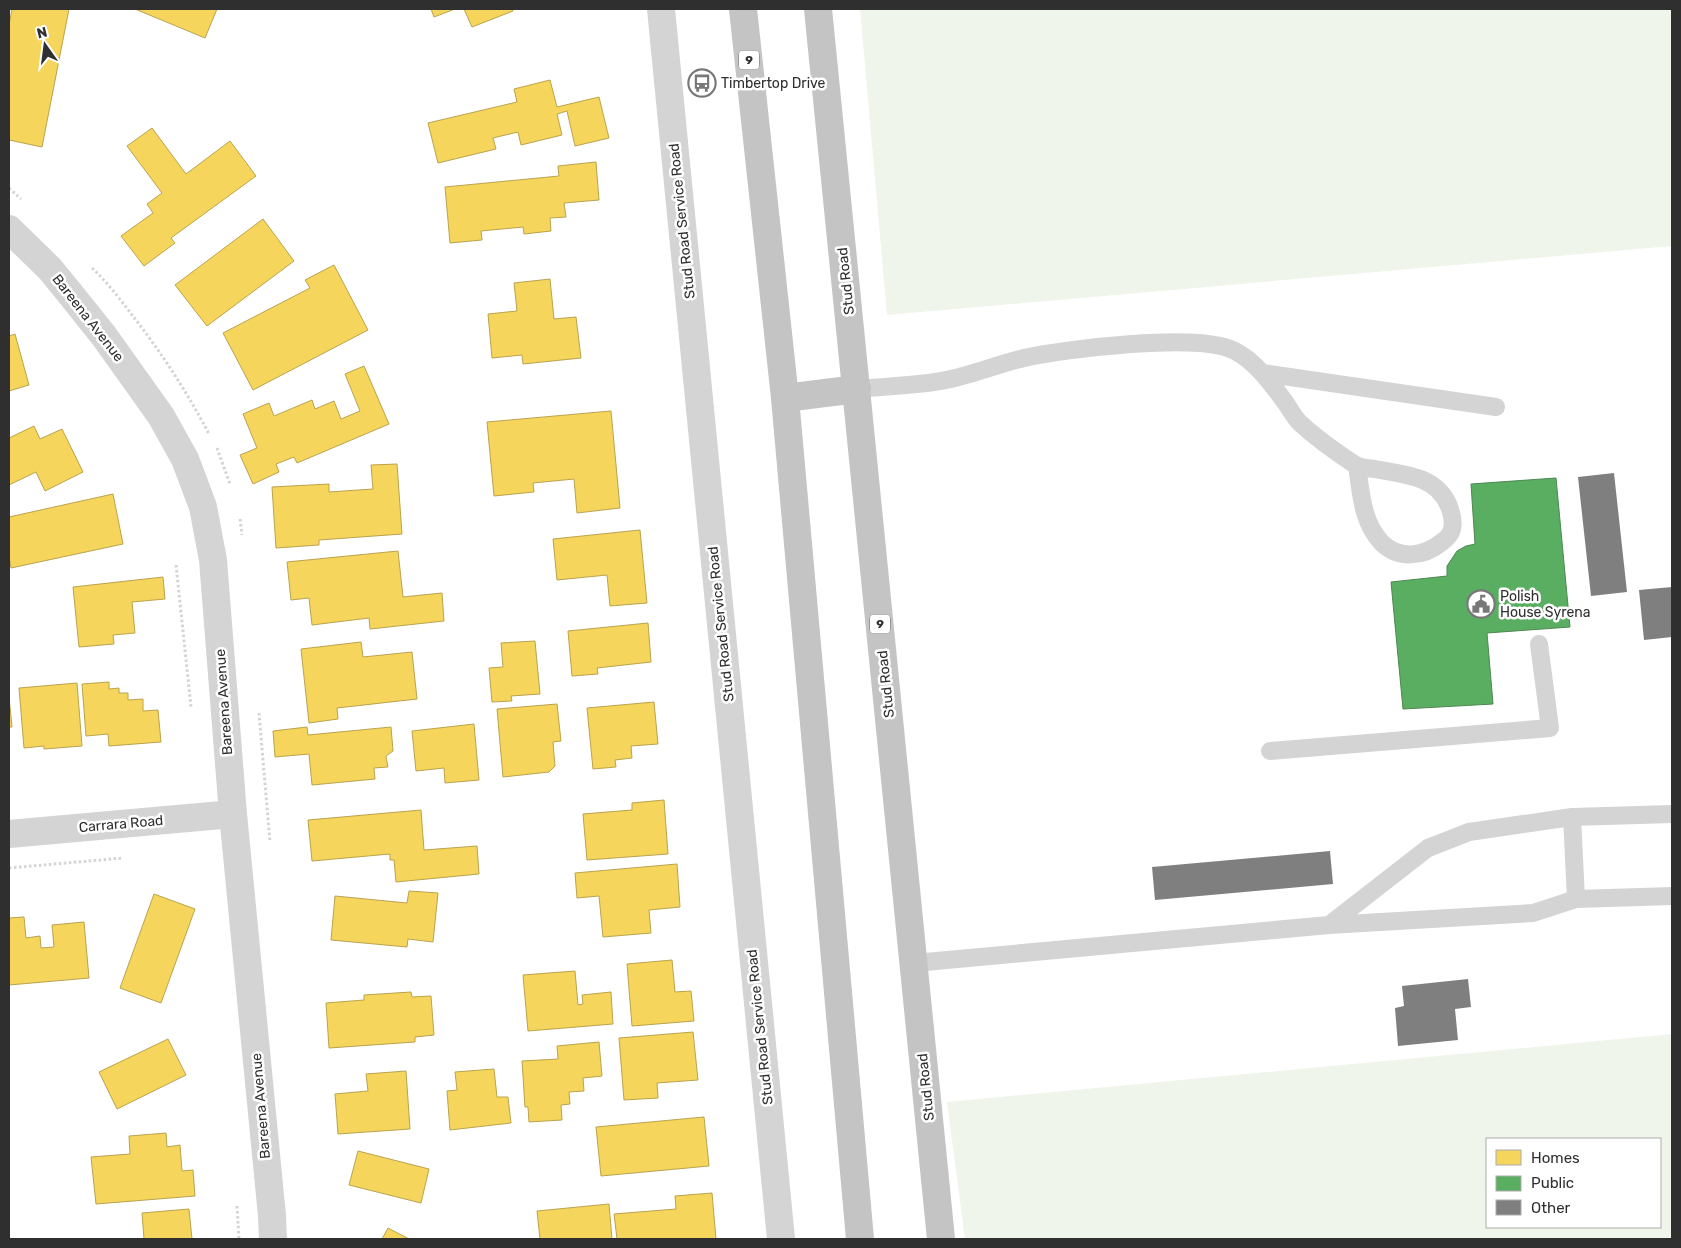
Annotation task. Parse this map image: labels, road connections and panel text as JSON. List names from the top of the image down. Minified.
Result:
{"streets":{"highway":["9","Stud Road"],"street":["Stud Road Service Road","Bareena Avenue","Carrara Road"]},"crossings":[["Bareena Avenue","Carrara Road"]],"places":{"bus stop":["Timbertop Drive"],"public building":["Polish House Syrena"]},"legend":["Homes","Public","Other"],"north":"top"}
